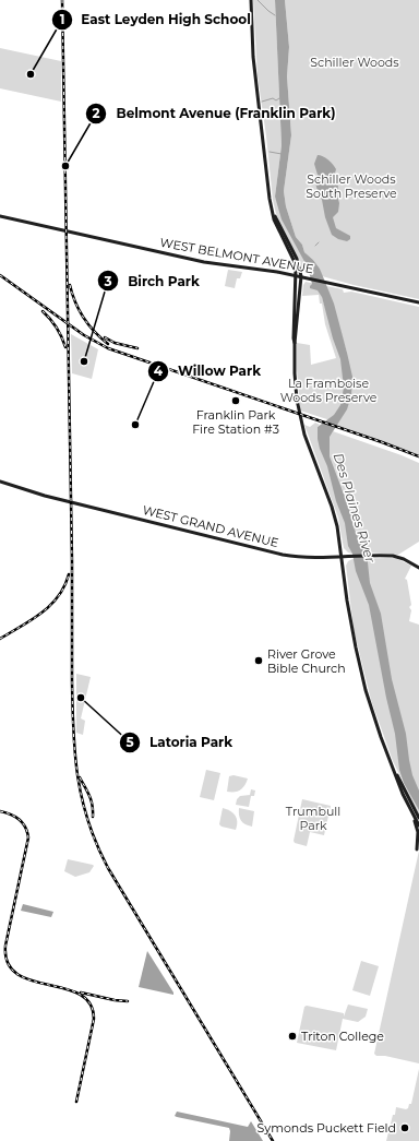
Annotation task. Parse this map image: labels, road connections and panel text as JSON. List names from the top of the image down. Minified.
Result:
{"streets":{"main road":["WEST BELMONT AVENUE","WEST GRAND AVENUE"]},"water":["Des Plaines River"],"parks":["Schiller Woods","Schiller Woods South Preserve","La Framboise Woods Preserve","Trumbull Park"],"places":["East Leyden High School","Belmont Avenue (Franklin Park)","Birch Park","Franklin Park Fire Station #3","Willow Park","River Grove Bible Church","Latoria Park","Triton College","Symonds Puckett Field"]}
